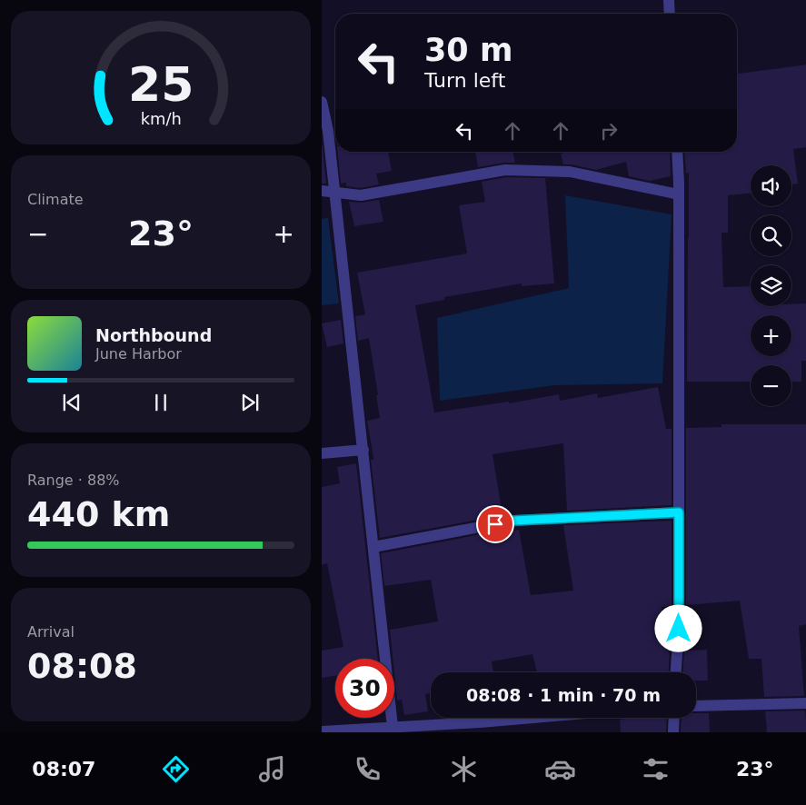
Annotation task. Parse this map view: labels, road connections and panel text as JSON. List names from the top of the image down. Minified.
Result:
{"page":{"turn":["30 m","Turn left"],"tile":["Climate",["Range · 88%","440 km"],["Arrival","08:08"]],"map_buttons":["+","−"],"heat":["−","23°","+"],"song":["Northbound","June Harbor"],"limit":"30","trip":"08:08 · 1 min · 70 m","tabs":["08:07","23°"],"gauge":["25","km/h"]}}
